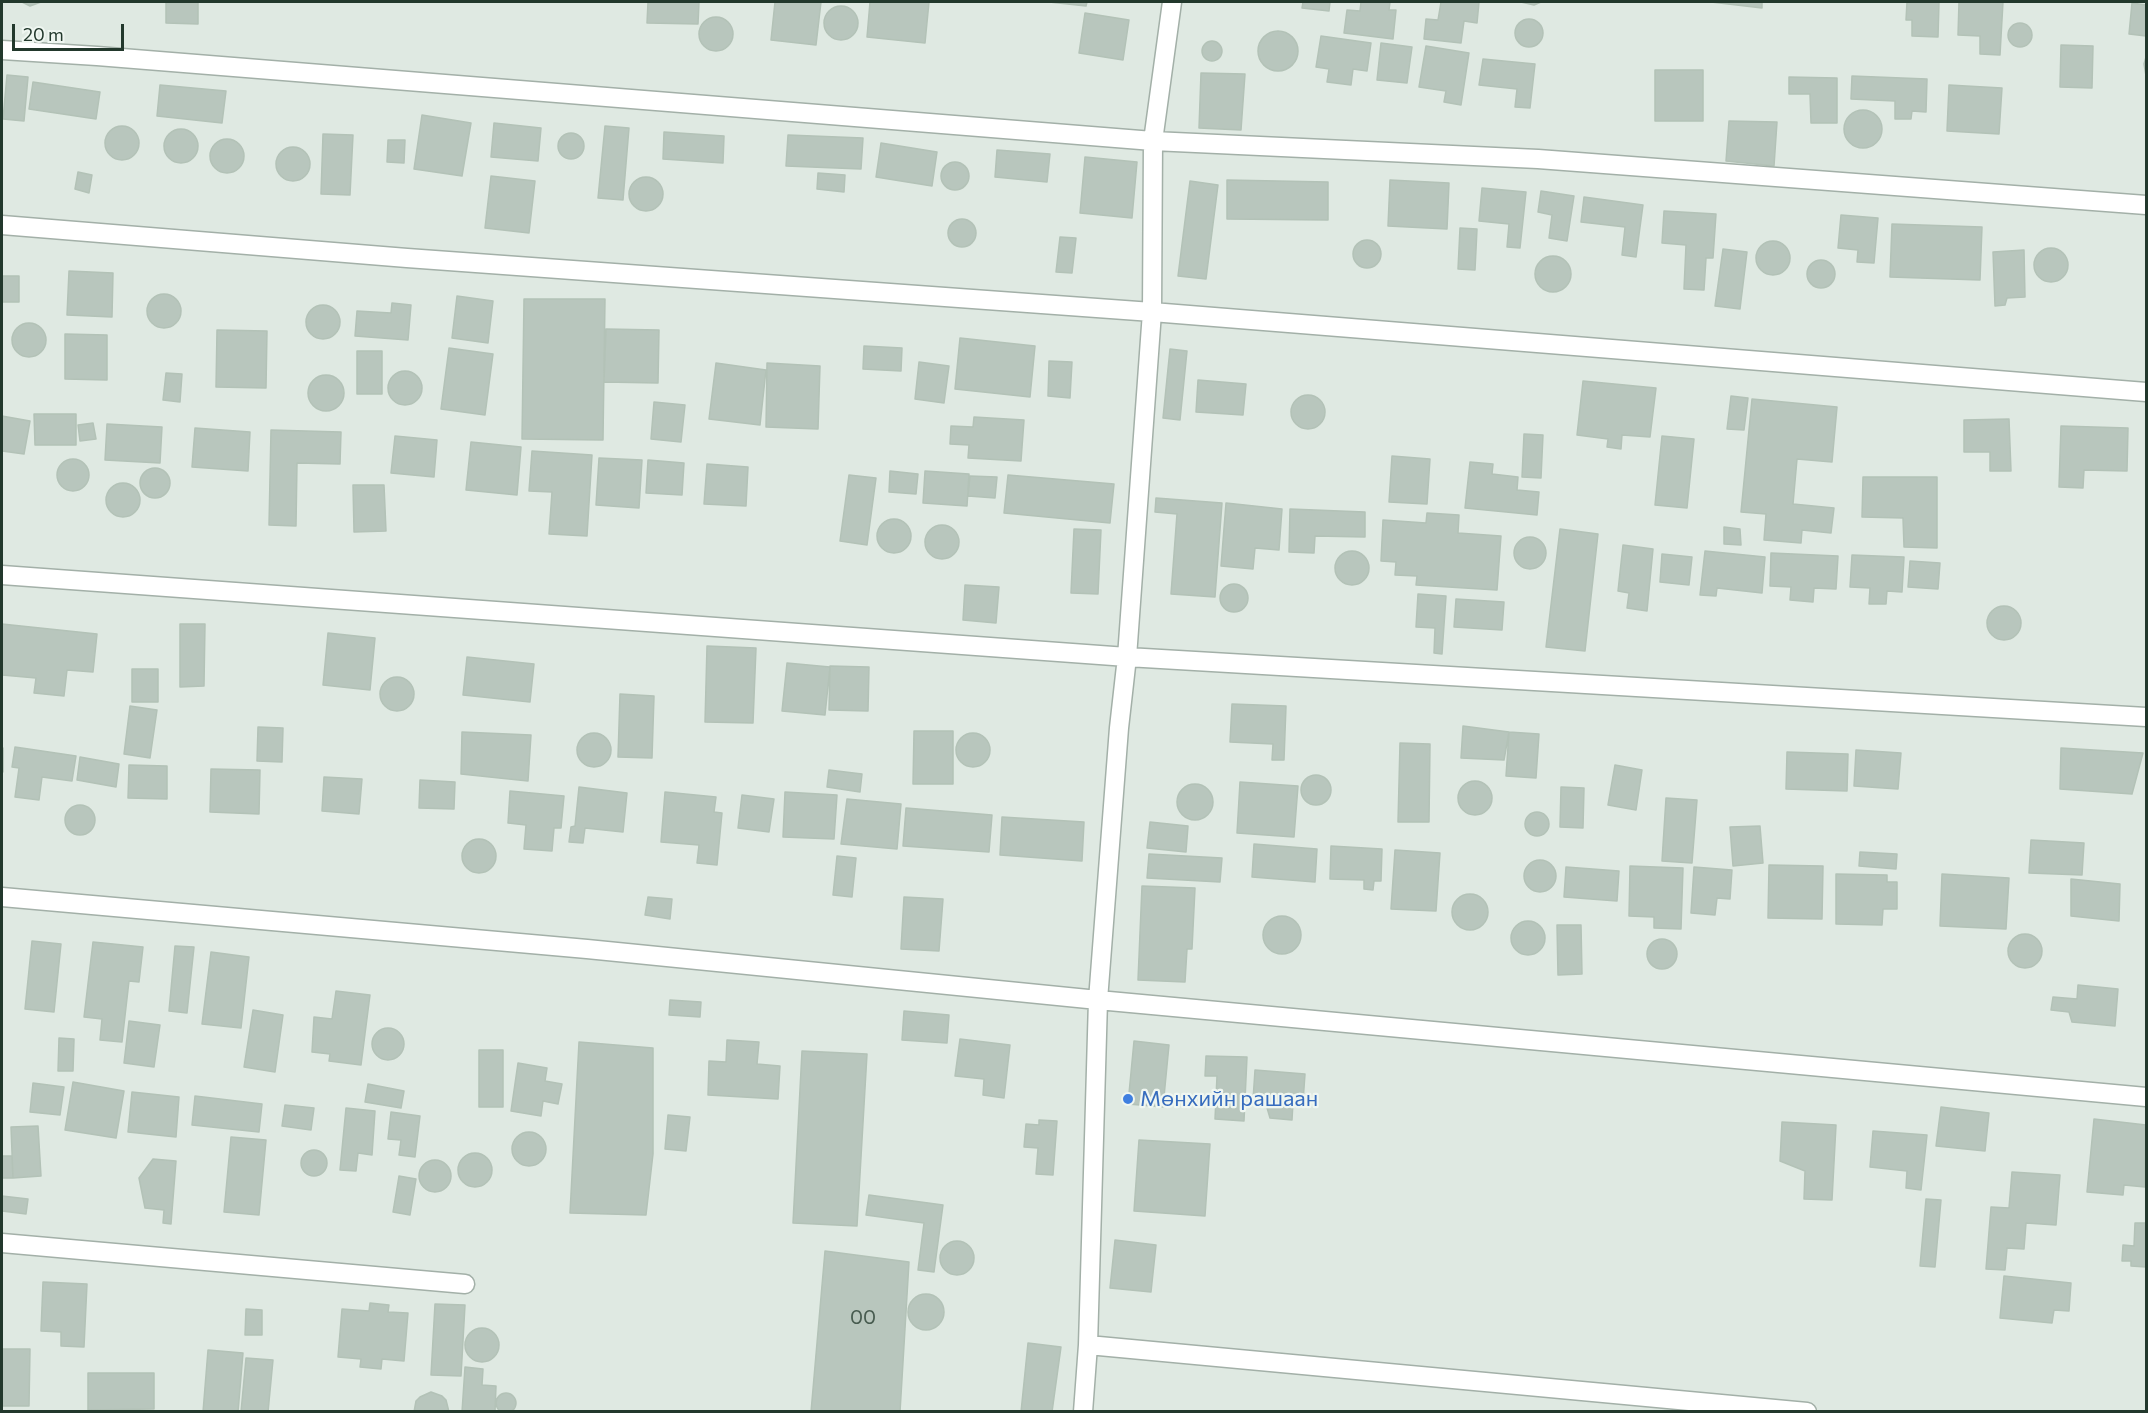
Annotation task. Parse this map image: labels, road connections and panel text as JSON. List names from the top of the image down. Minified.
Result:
{"places":["Мөнхийн рашаан"],"house_numbers":["00"],"scale_bar":"20 m"}
